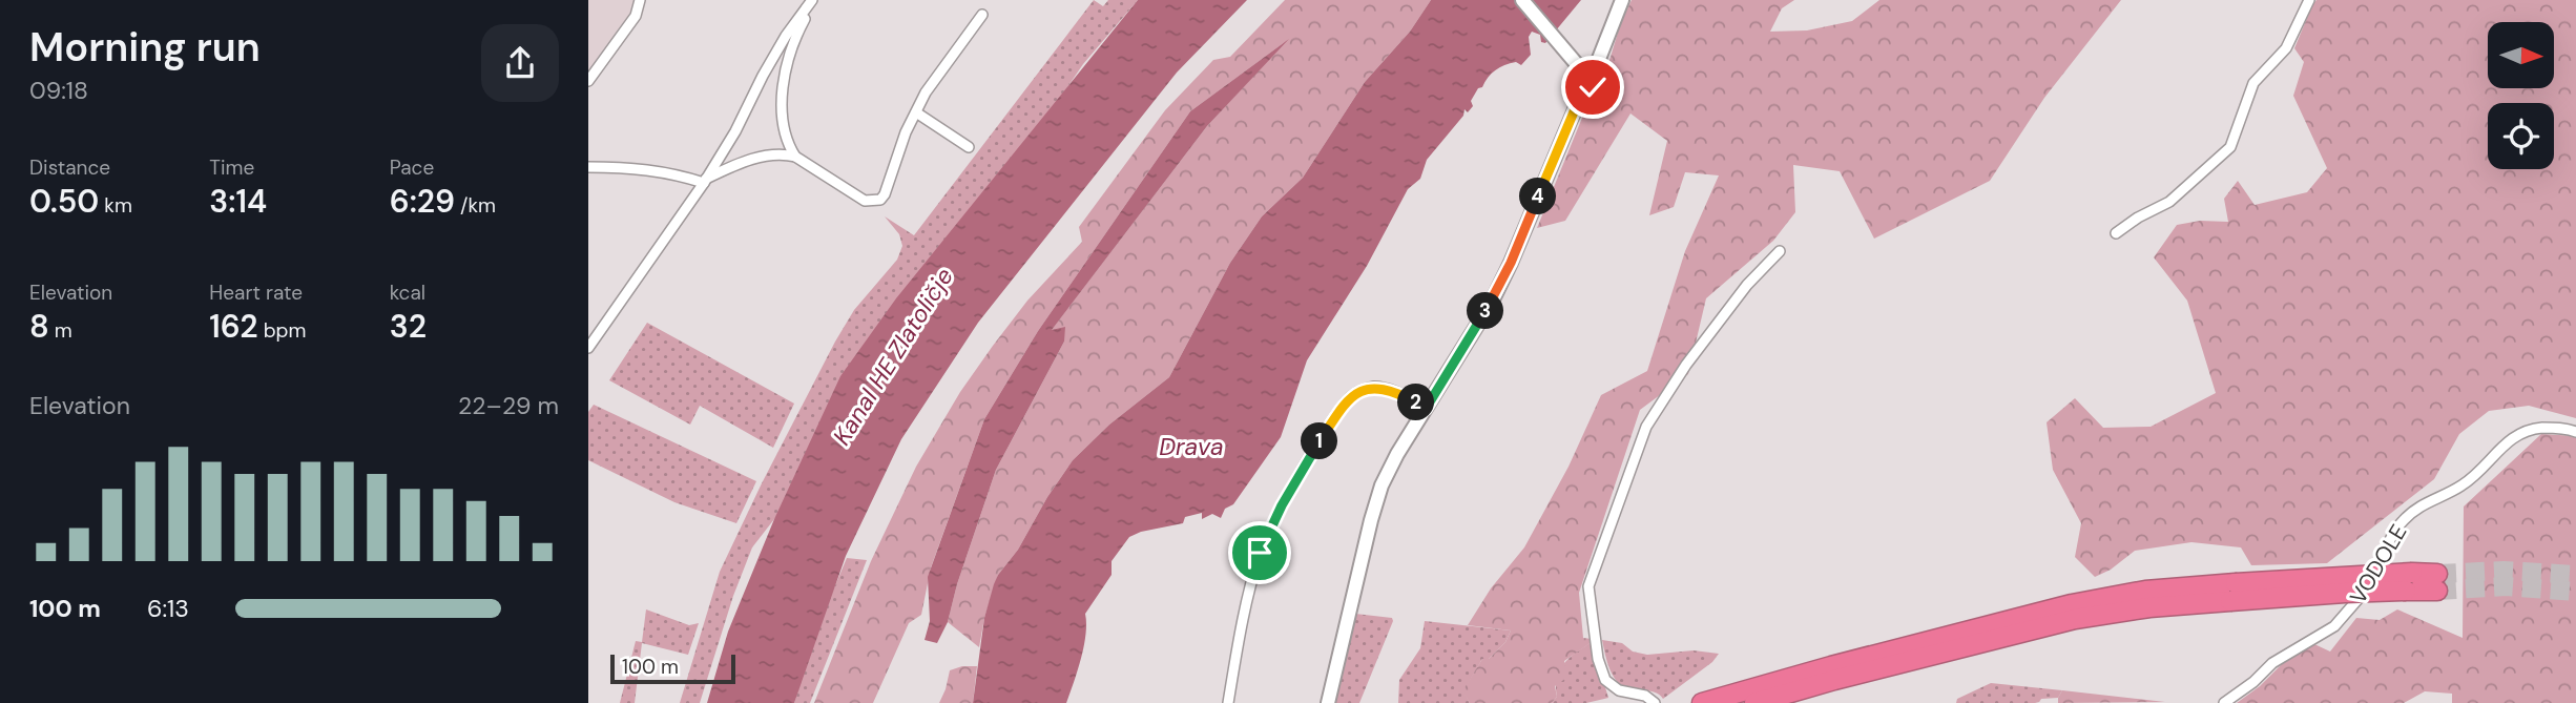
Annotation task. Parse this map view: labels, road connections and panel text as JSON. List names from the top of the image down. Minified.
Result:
{"streets":{"street":["VODOLE"]},"water":["Kanal HE Zlatoličje","Drava"],"scale_bar":"100 m","north":"right","page":{"heading":["Morning run","09:18"],"stats":[["Distance","0.50 km"],["Time","3:14"],["Pace","6:29 /km"],["Elevation","8 m"],["Heart rate","162 bpm"],["kcal","32"]],"pins":["4","3","2","1"],"chart":["Elevation","22–29 m"],"list":[{"name":"100 m","note":"6:13"}],"scale":"100 m"}}
